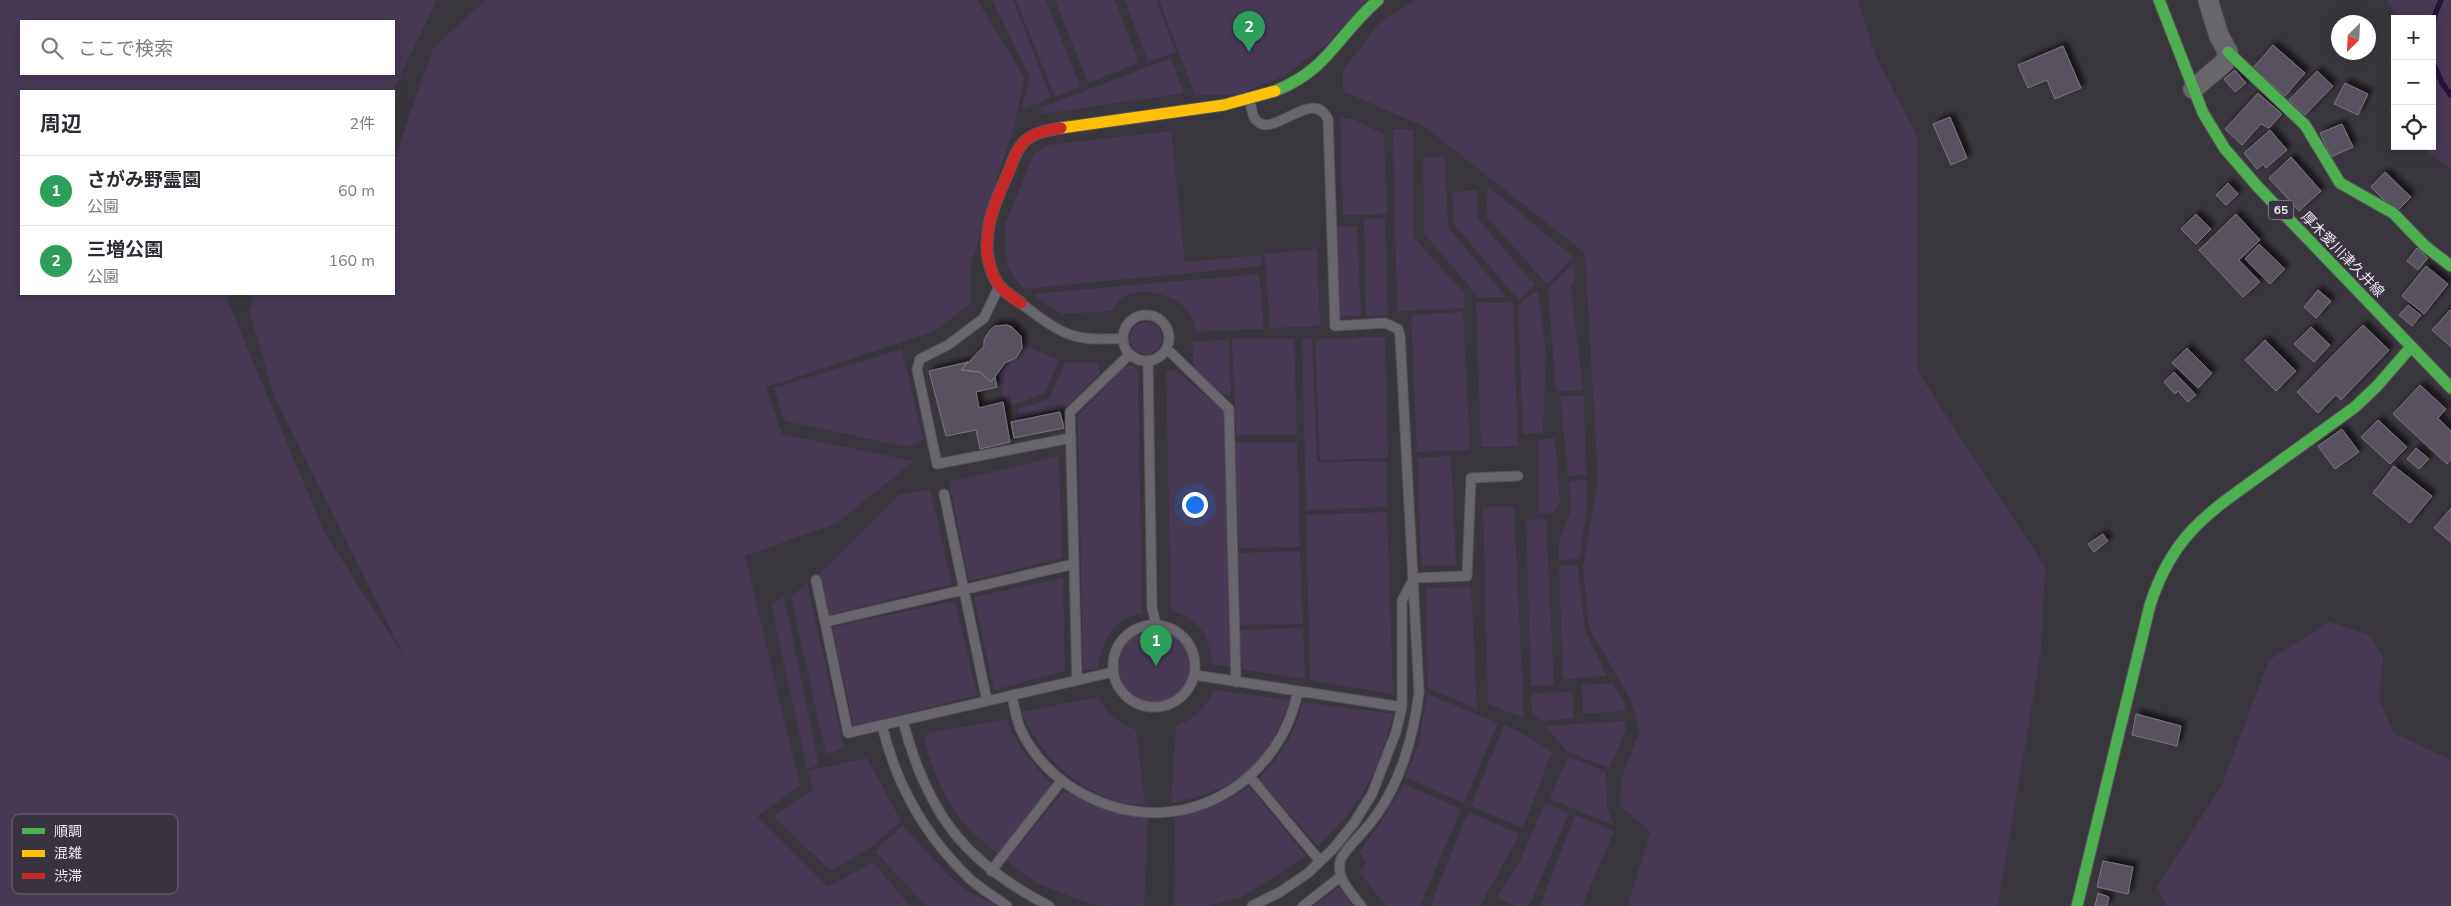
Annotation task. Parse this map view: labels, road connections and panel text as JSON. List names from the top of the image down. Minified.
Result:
{"streets":{"street":["65","厚木愛川津久井線"]},"legend":["順調","混雑","渋滞"],"north":"bottom left","page":{"pins":["2","1"],"map_buttons":["+","−"],"search":"ここで検索","heading":["周辺","2件"],"list":[{"mark":"1","name":"さがみ野霊園","note":"公園","value":"60 m"},{"mark":"2","name":"三増公園","note":"公園","value":"160 m"}]}}
